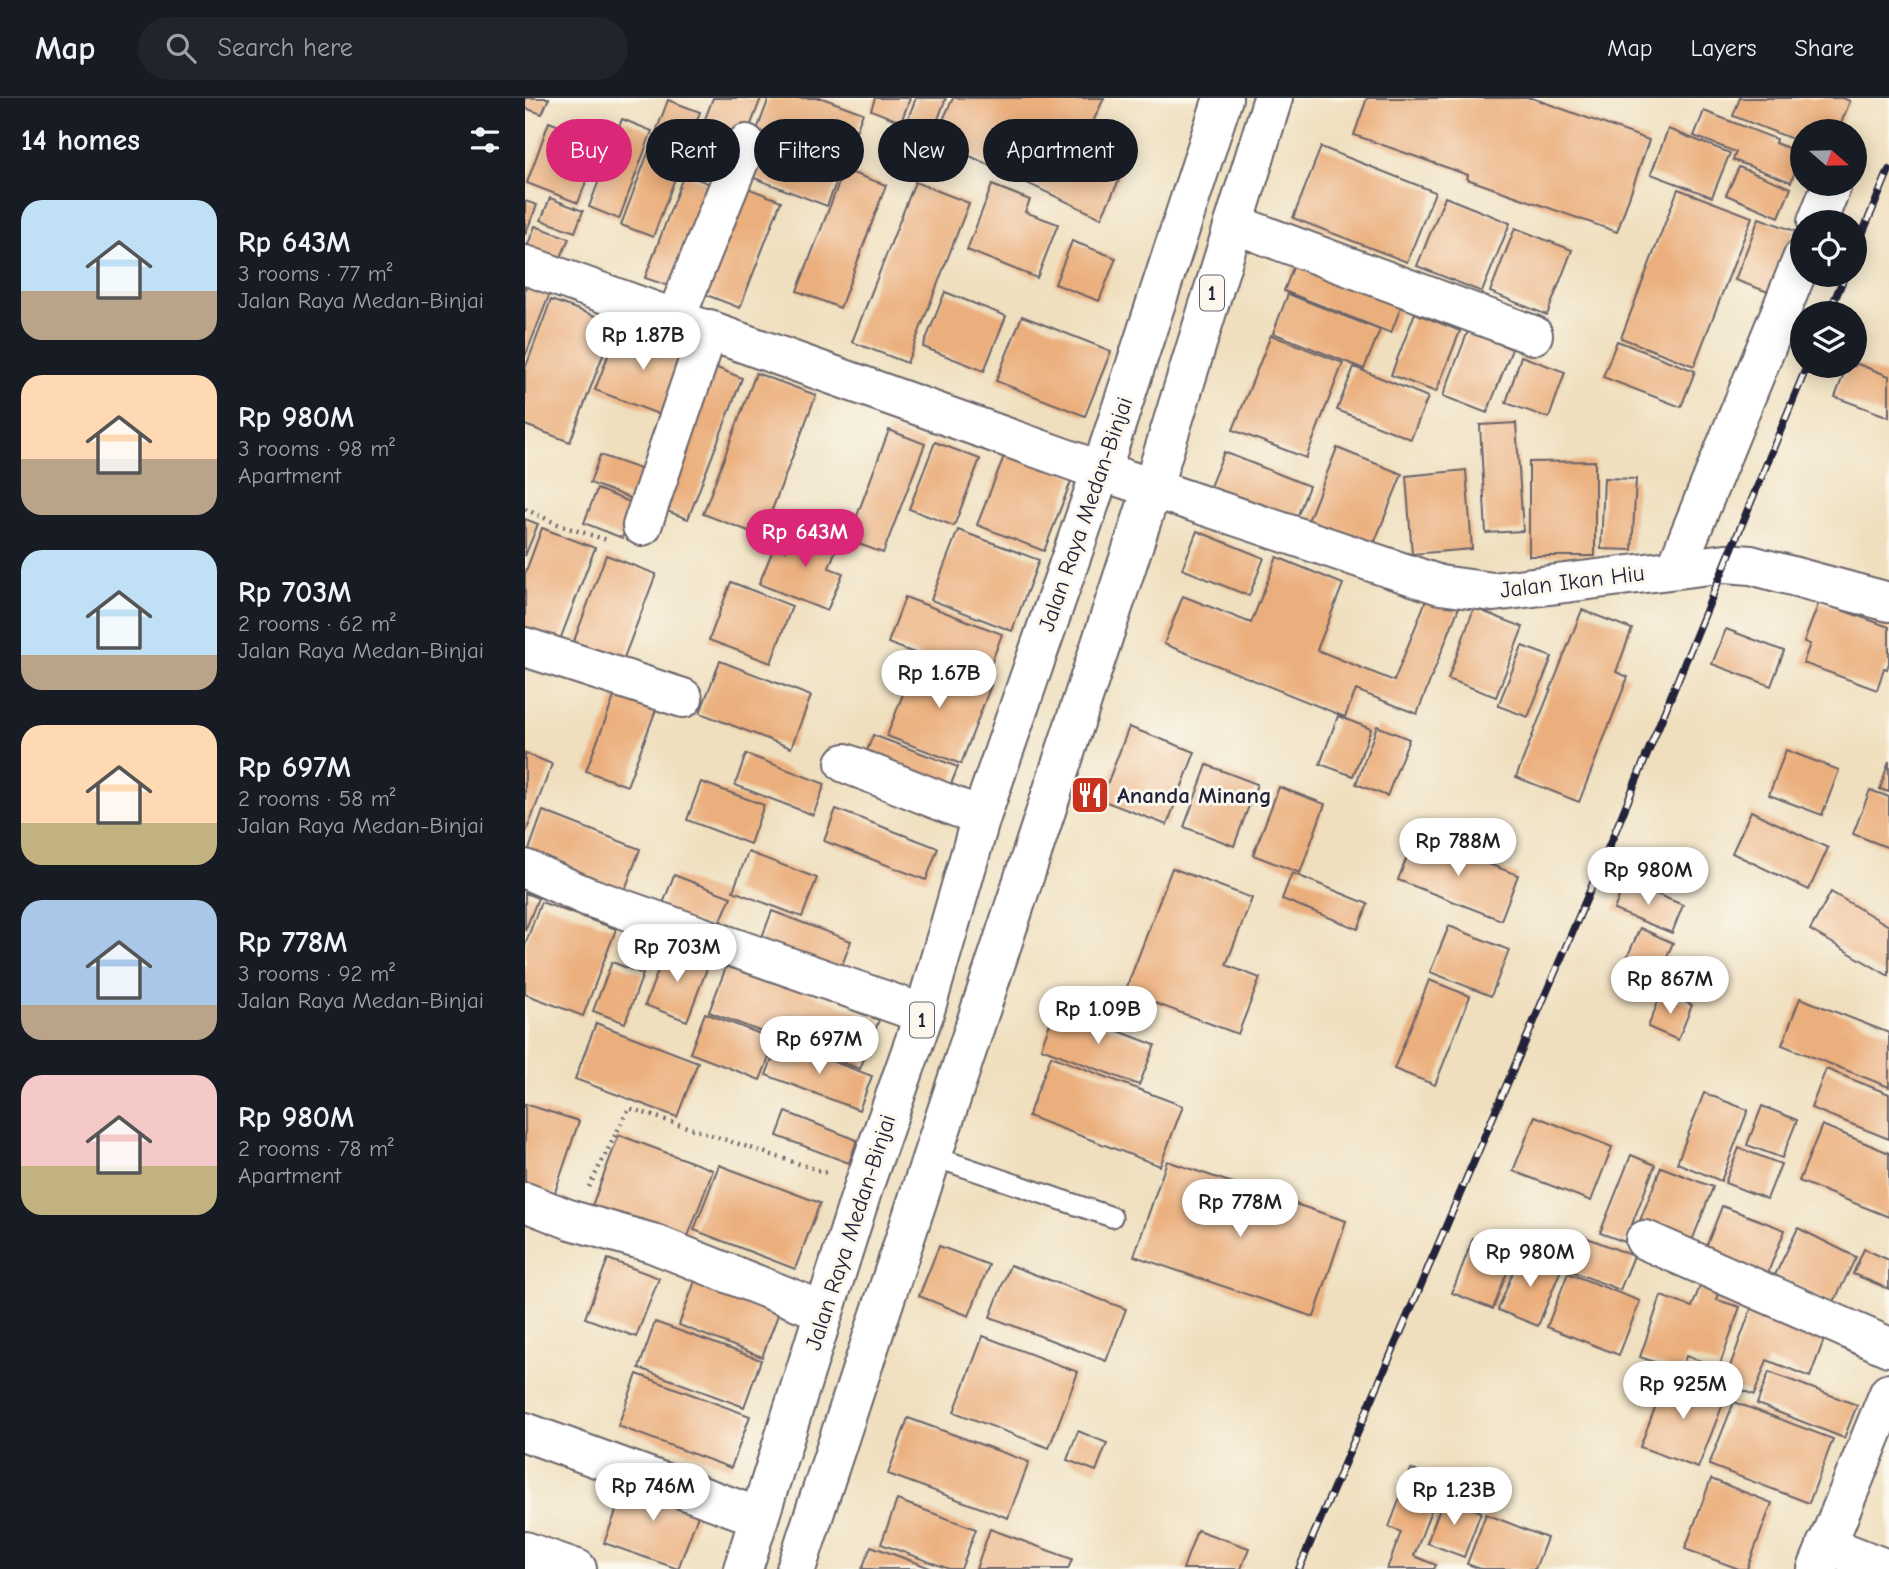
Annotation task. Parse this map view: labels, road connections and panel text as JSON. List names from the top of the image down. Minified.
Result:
{"streets":{"street":["1","Jalan Raya Medan-Binjai","Jalan Ikan Hiu"]},"crossings":[["1","Jalan Ikan Hiu"],["Jalan Raya Medan-Binjai","Jalan Ikan Hiu"]],"places":{"restaurant":["Ananda Minang"]},"north":"right","page":{"header":"Map","search":"Search here","nav":["Map","Layers","Share"],"heading":"14 homes","chip":["Buy","Rent","Filters","New","Apartment"],"list":[{"name":"Rp 643M","note":"3 rooms · 77 m² · Jalan Raya Medan-Binjai"},{"name":"Rp 980M","note":"3 rooms · 98 m² · Apartment"},{"name":"Rp 703M","note":"2 rooms · 62 m² · Jalan Raya Medan-Binjai"},{"name":"Rp 697M","note":"2 rooms · 58 m² · Jalan Raya Medan-Binjai"},{"name":"Rp 778M","note":"3 rooms · 92 m² · Jalan Raya Medan-Binjai"},{"name":"Rp 980M","note":"2 rooms · 78 m² · Apartment"}],"price":["Rp 1.87B","Rp 643M","Rp 1.67B","Rp 788M","Rp 980M","Rp 703M","Rp 867M","Rp 1.09B","Rp 697M","Rp 778M","Rp 980M","Rp 925M","Rp 746M","Rp 1.23B"]}}
